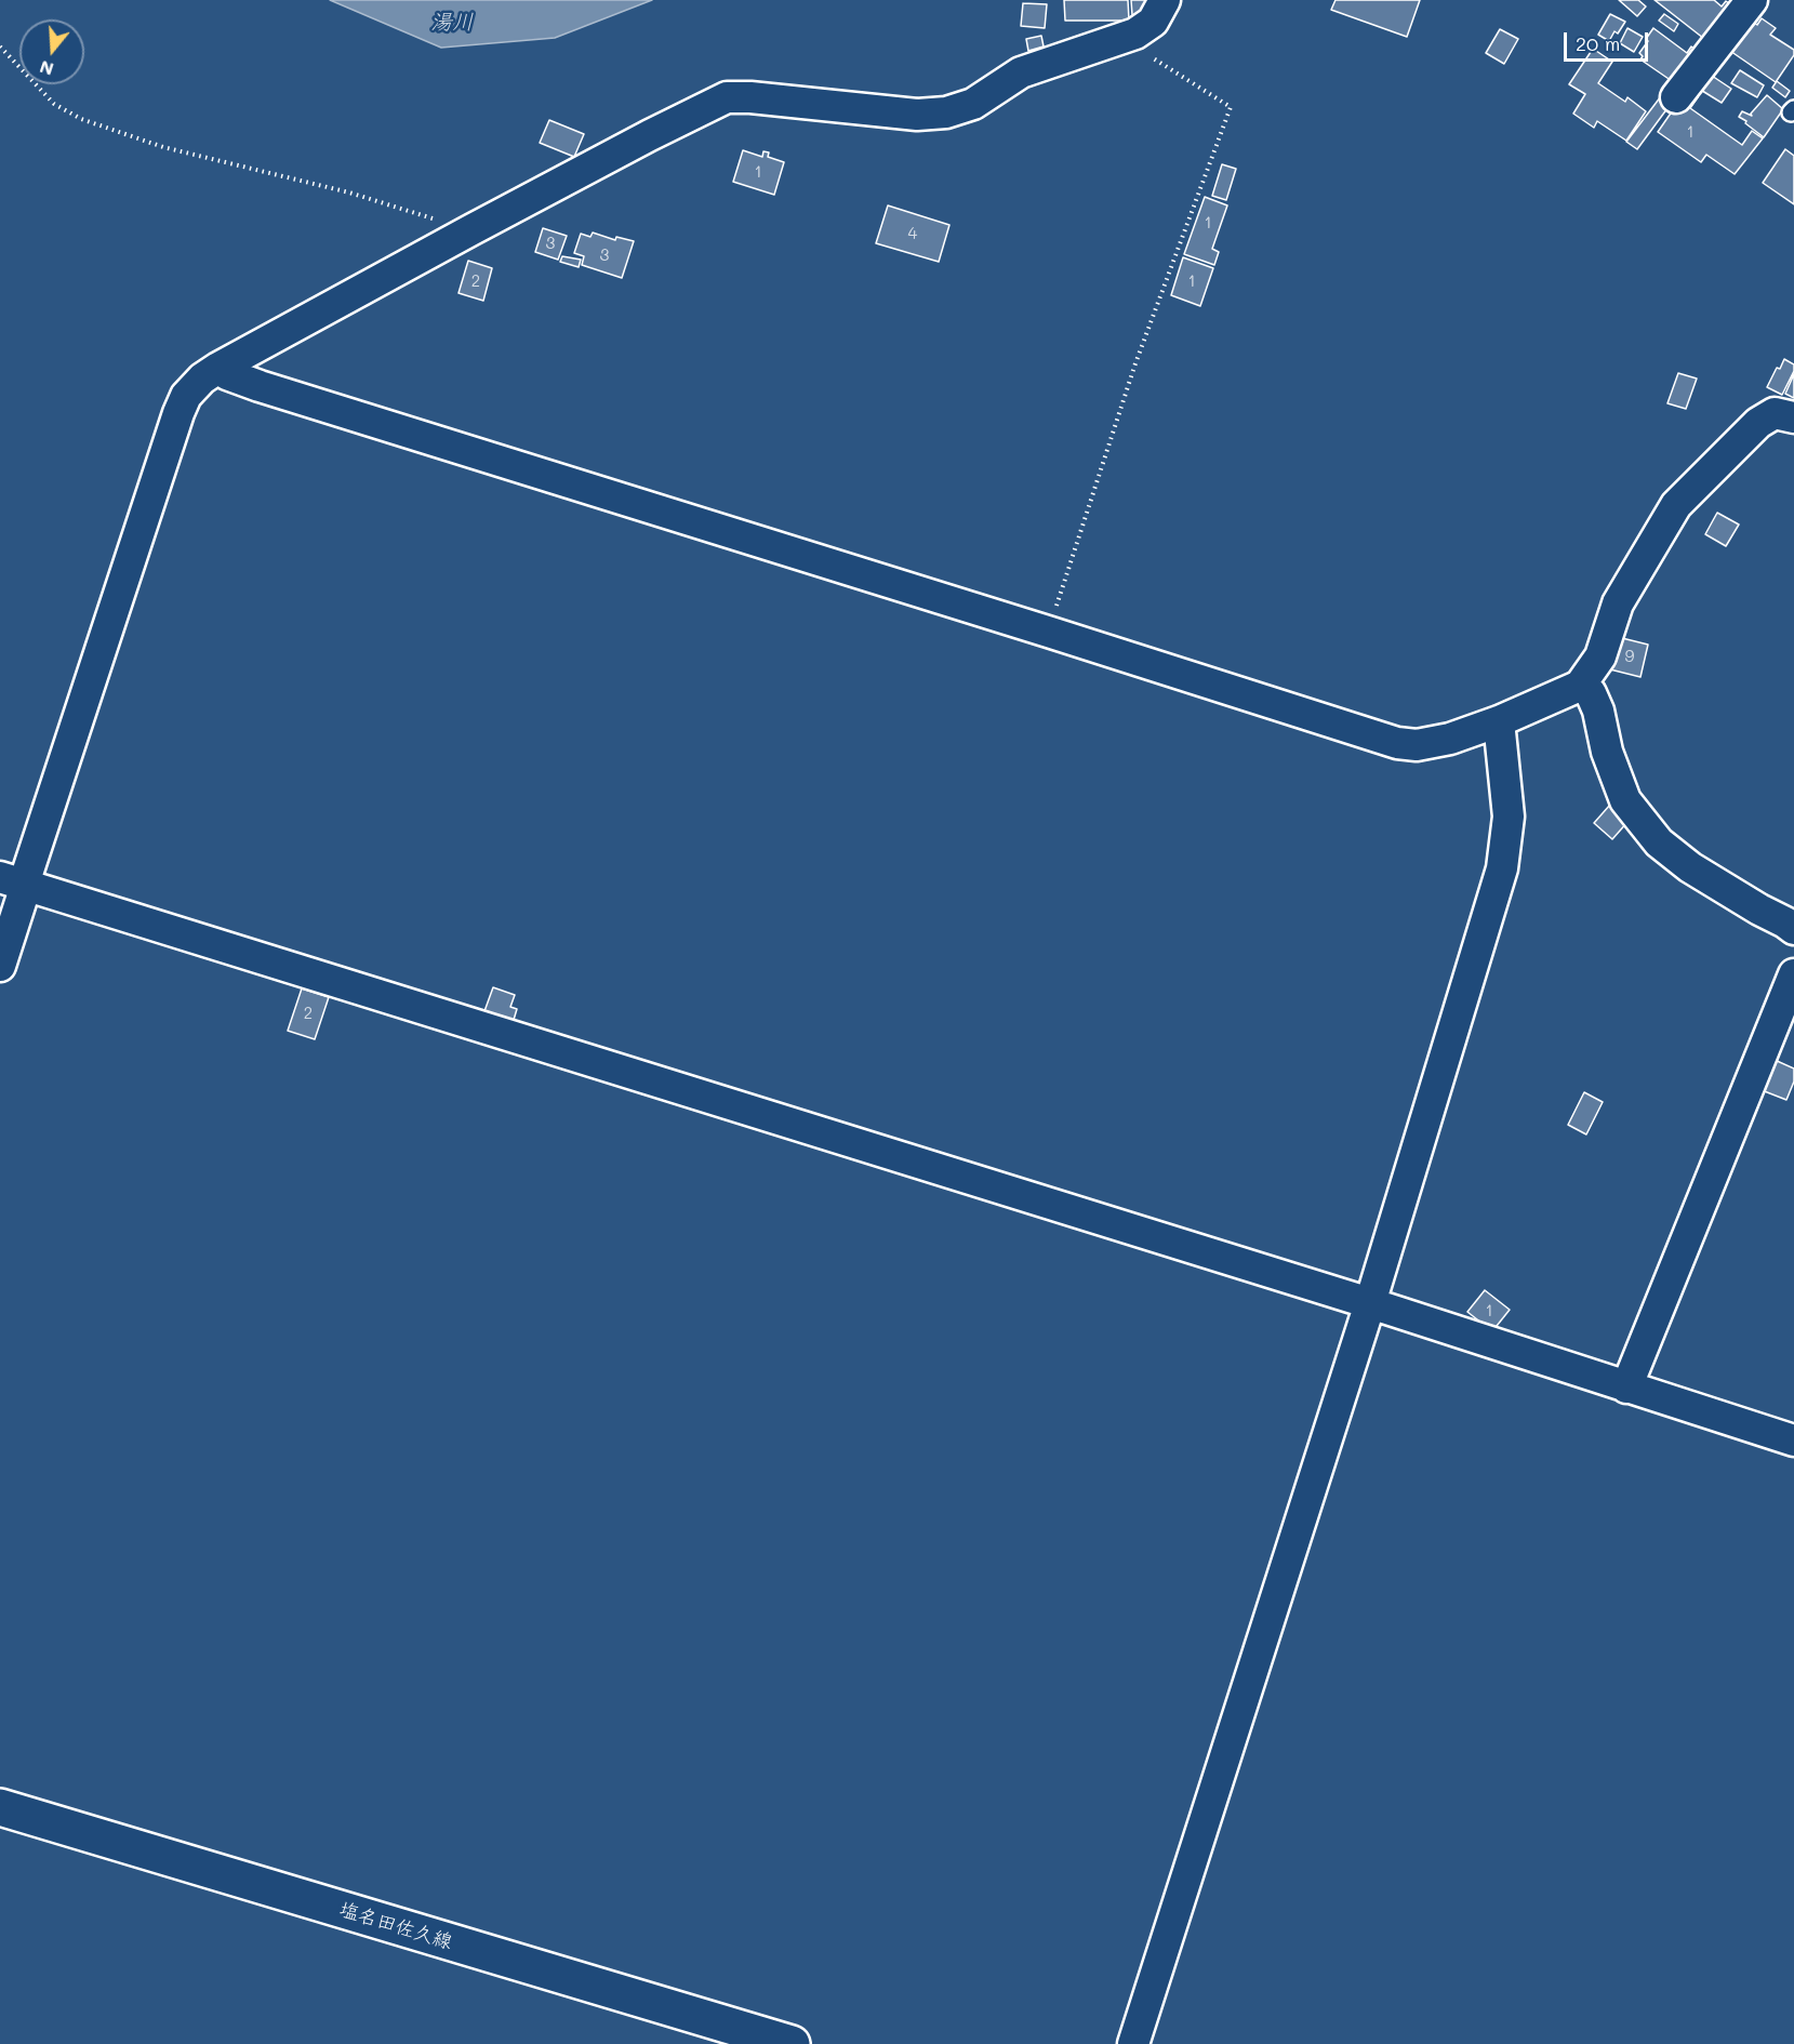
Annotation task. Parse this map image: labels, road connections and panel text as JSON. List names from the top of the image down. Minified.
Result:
{"streets":{"main road":["塩名田佐久線"]},"water":["湯川"],"house_numbers":["1","1","1","4","3","3","2","1","9","2","1"],"scale_bar":"20 m","north":"bottom"}
